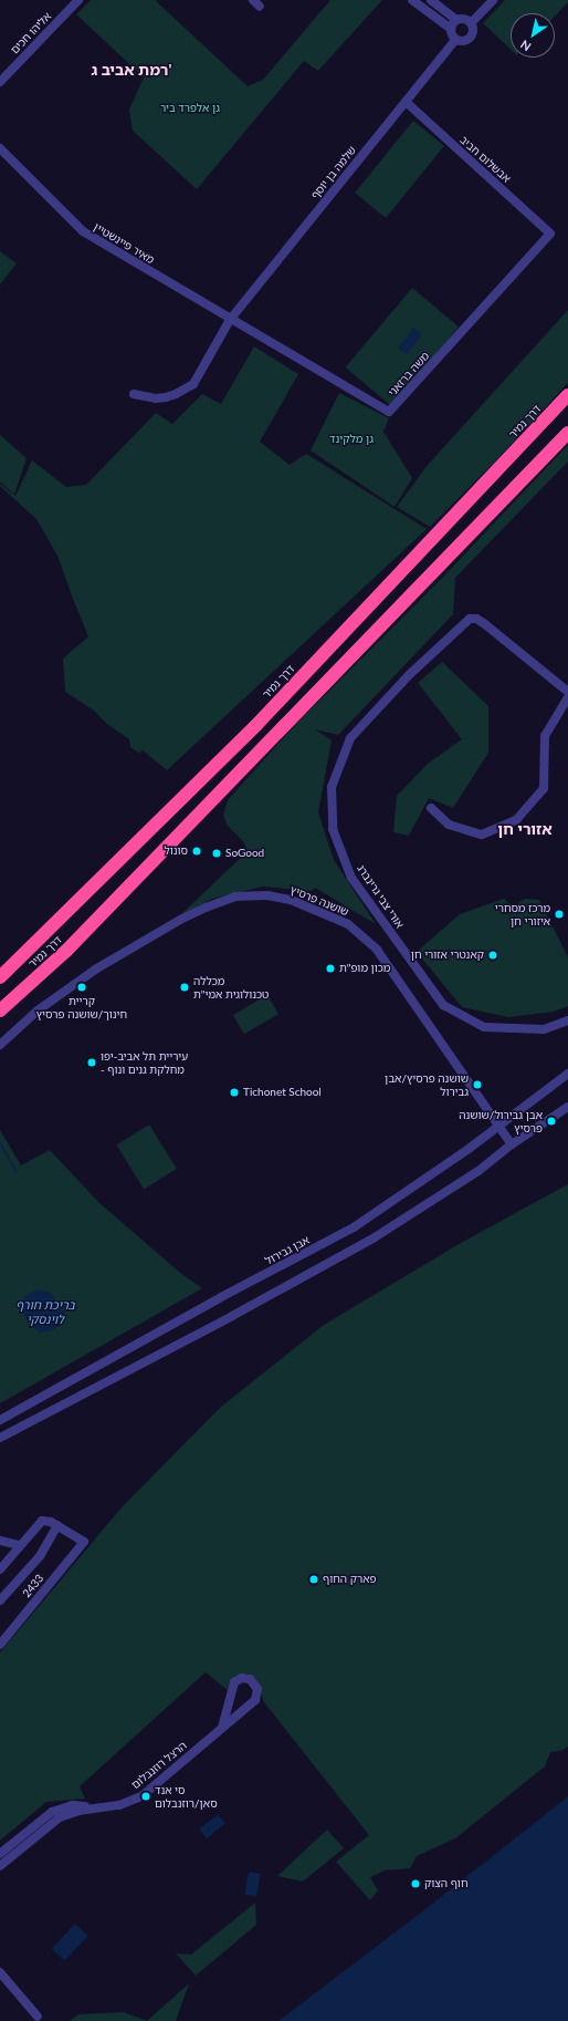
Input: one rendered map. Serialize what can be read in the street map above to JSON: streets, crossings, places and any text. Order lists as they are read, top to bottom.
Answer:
{
  "streets": {
    "highway": ["דרך נמיר"],
    "street": [
      "אליהו חכים",
      "אבשלום חביב",
      "שלמה בן יוסף",
      "מאיר פיינשטיין",
      "משה ברזאני",
      "אורי צבי גרינברג",
      "שושנה פרסיץ",
      "אבן גבירול",
      "2433",
      "הרצל רוזנבלום"
    ]
  },
  "crossings": [
    ["אבשלום חביב", "שלמה בן יוסף"],
    ["אבשלום חביב", "משה ברזאני"],
    ["שלמה בן יוסף", "מאיר פיינשטיין"],
    ["שלמה בן יוסף", "משה ברזאני"],
    ["מאיר פיינשטיין", "משה ברזאני"],
    ["שושנה פרסיץ", "אבן גבירול"]
  ],
  "districts": ["רמת אביב ג'", "אזורי חן"],
  "water": ["בריכת חורף לוינסקי"],
  "parks": ["גן אלפרד ביר", "גן מלקינד"],
  "places": [
    "סונול",
    "SoGood",
    "מרכז מסחרי איזורי חן",
    "קאנטרי אזורי חן",
    "מכון מופ\"ת",
    "קריית חינוך/שושנה פרסיץ",
    "מכללה טכנולוגית אמי\"ת",
    "עיריית תל אביב-יפו - מחלקת גנים ונוף",
    "שושנה פרסיץ/אבן גבירול",
    "Tichonet School",
    "אבן גבירול/שושנה פרסיץ",
    "פארק החוף",
    "סי אנד סאן/רוזנבלום",
    "חוף הצוק"
  ],
  "north": "bottom left"
}
